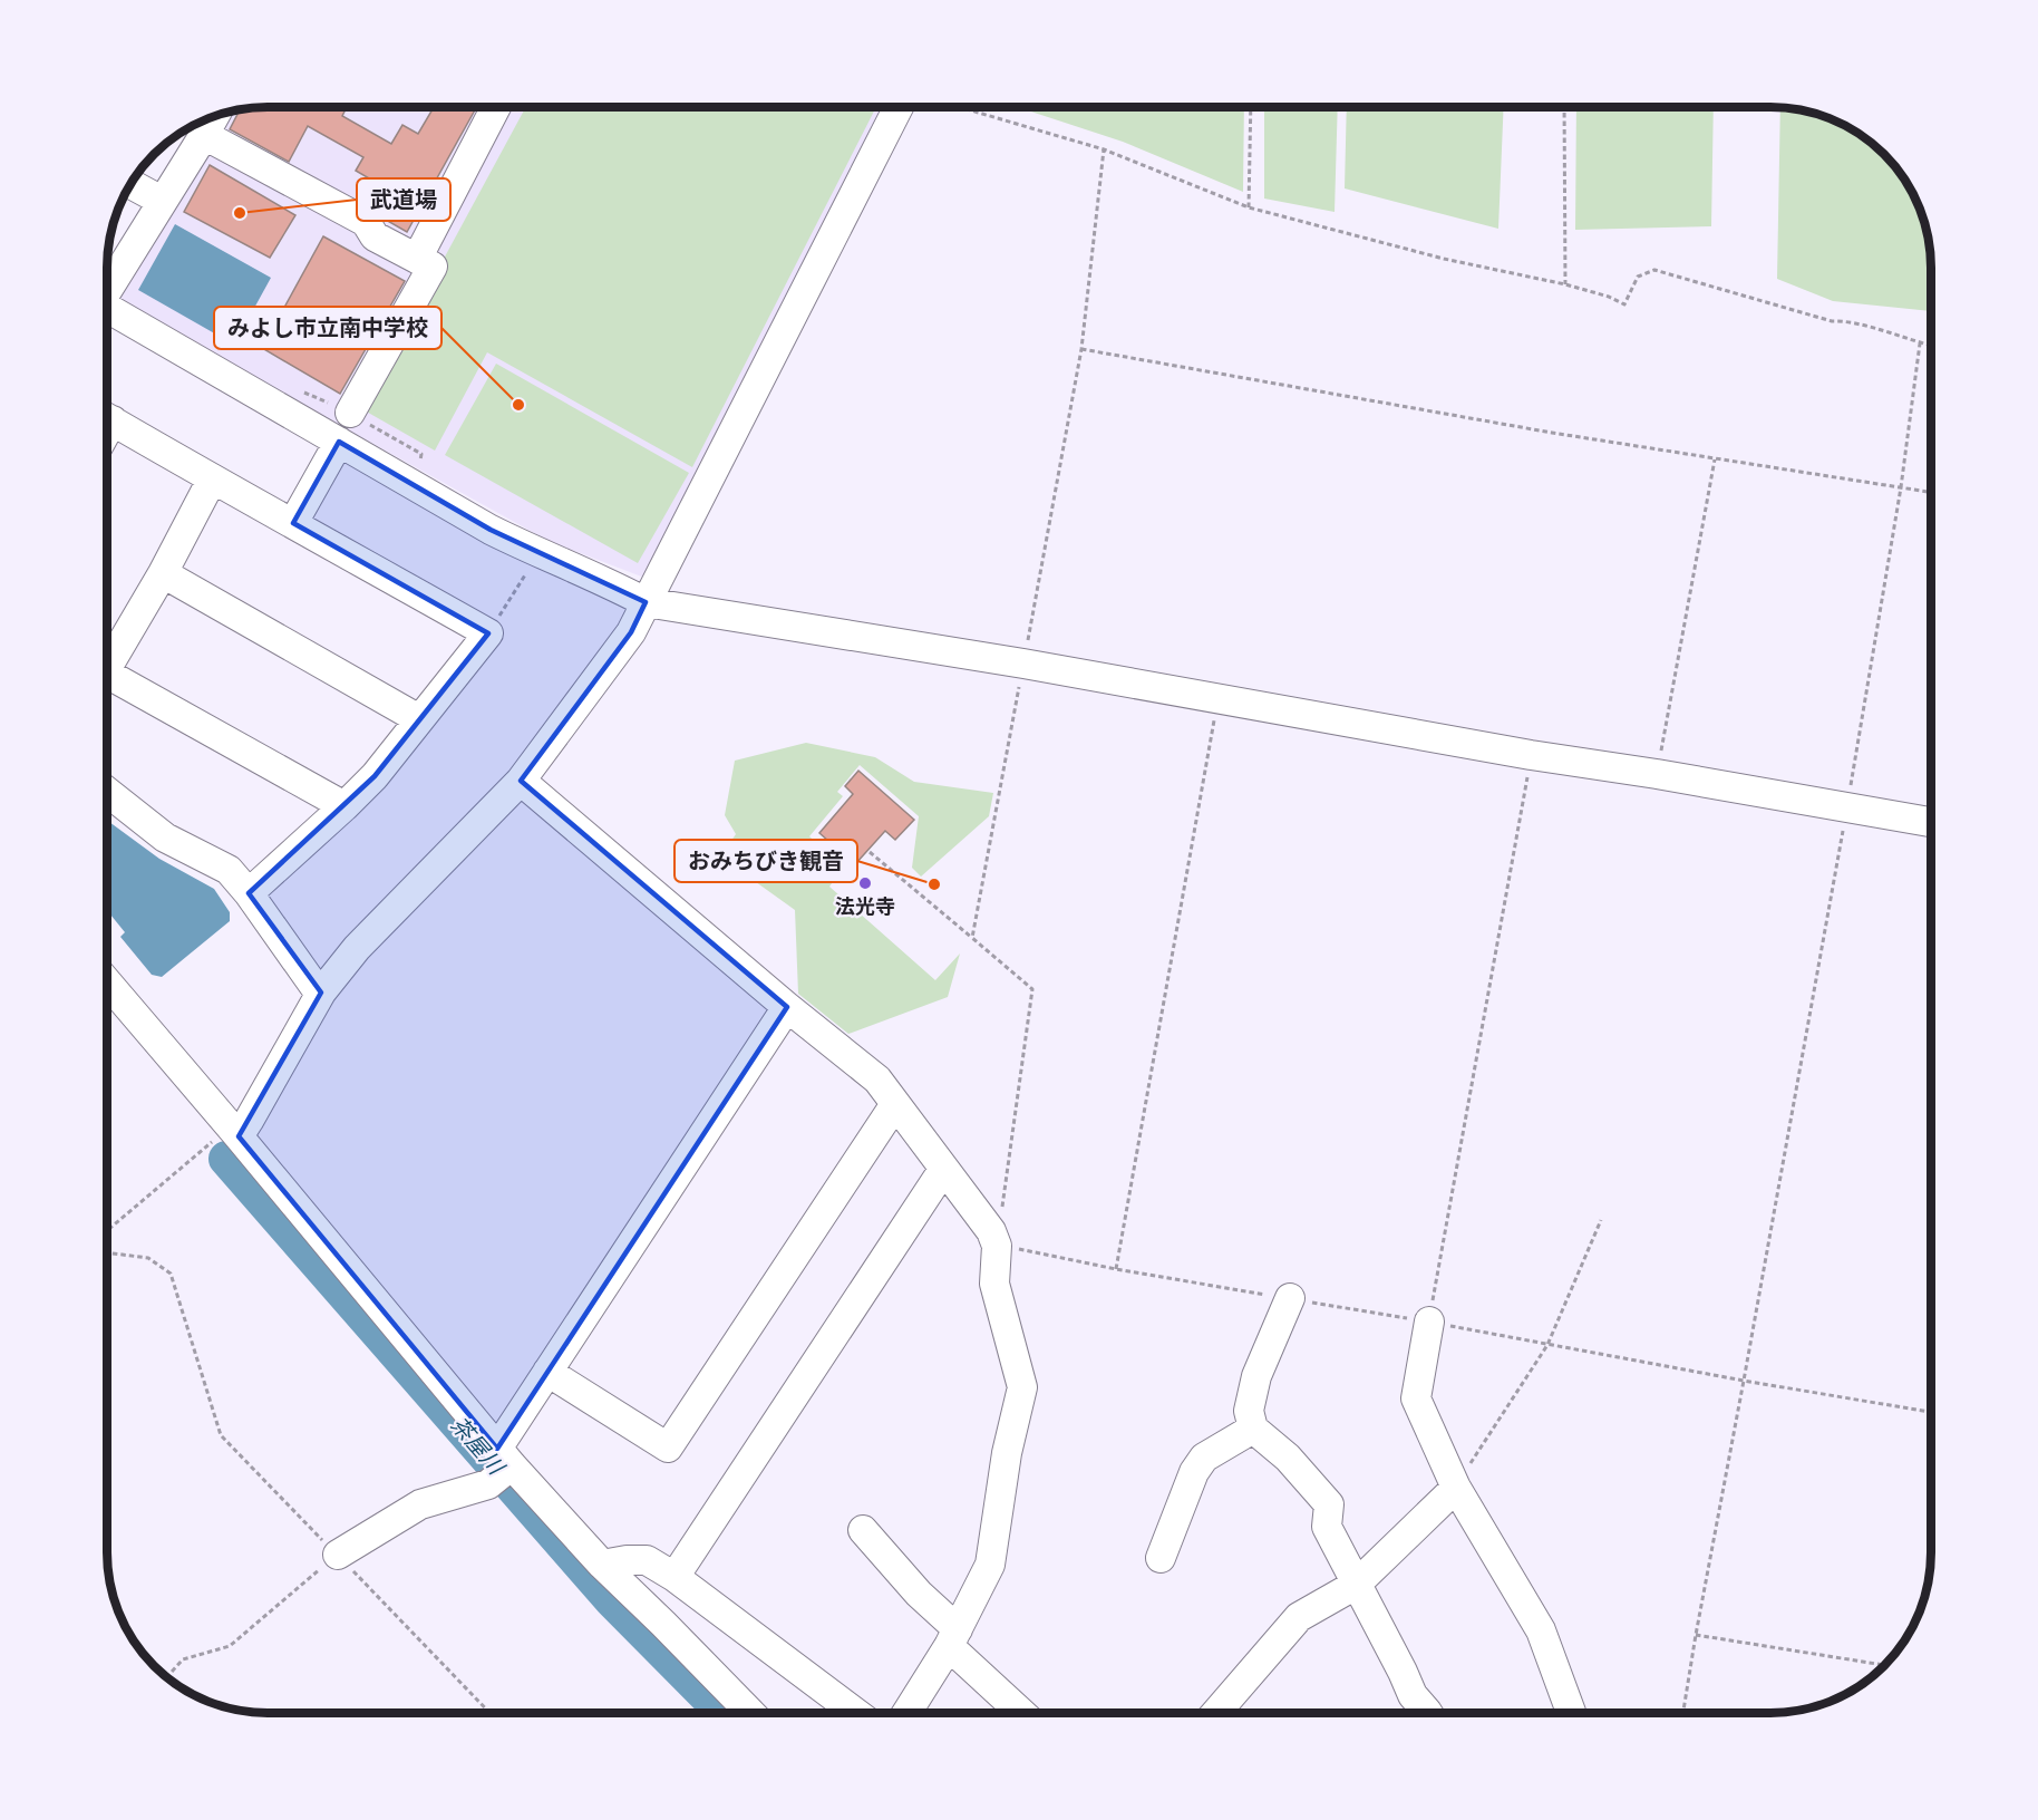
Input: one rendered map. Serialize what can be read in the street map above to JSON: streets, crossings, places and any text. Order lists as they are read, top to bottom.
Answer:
{
  "water": ["茶屋川"],
  "places": [
    "武道場",
    "みよし市立南中学校",
    "法光寺",
    "おみちびき観音"
  ]
}
